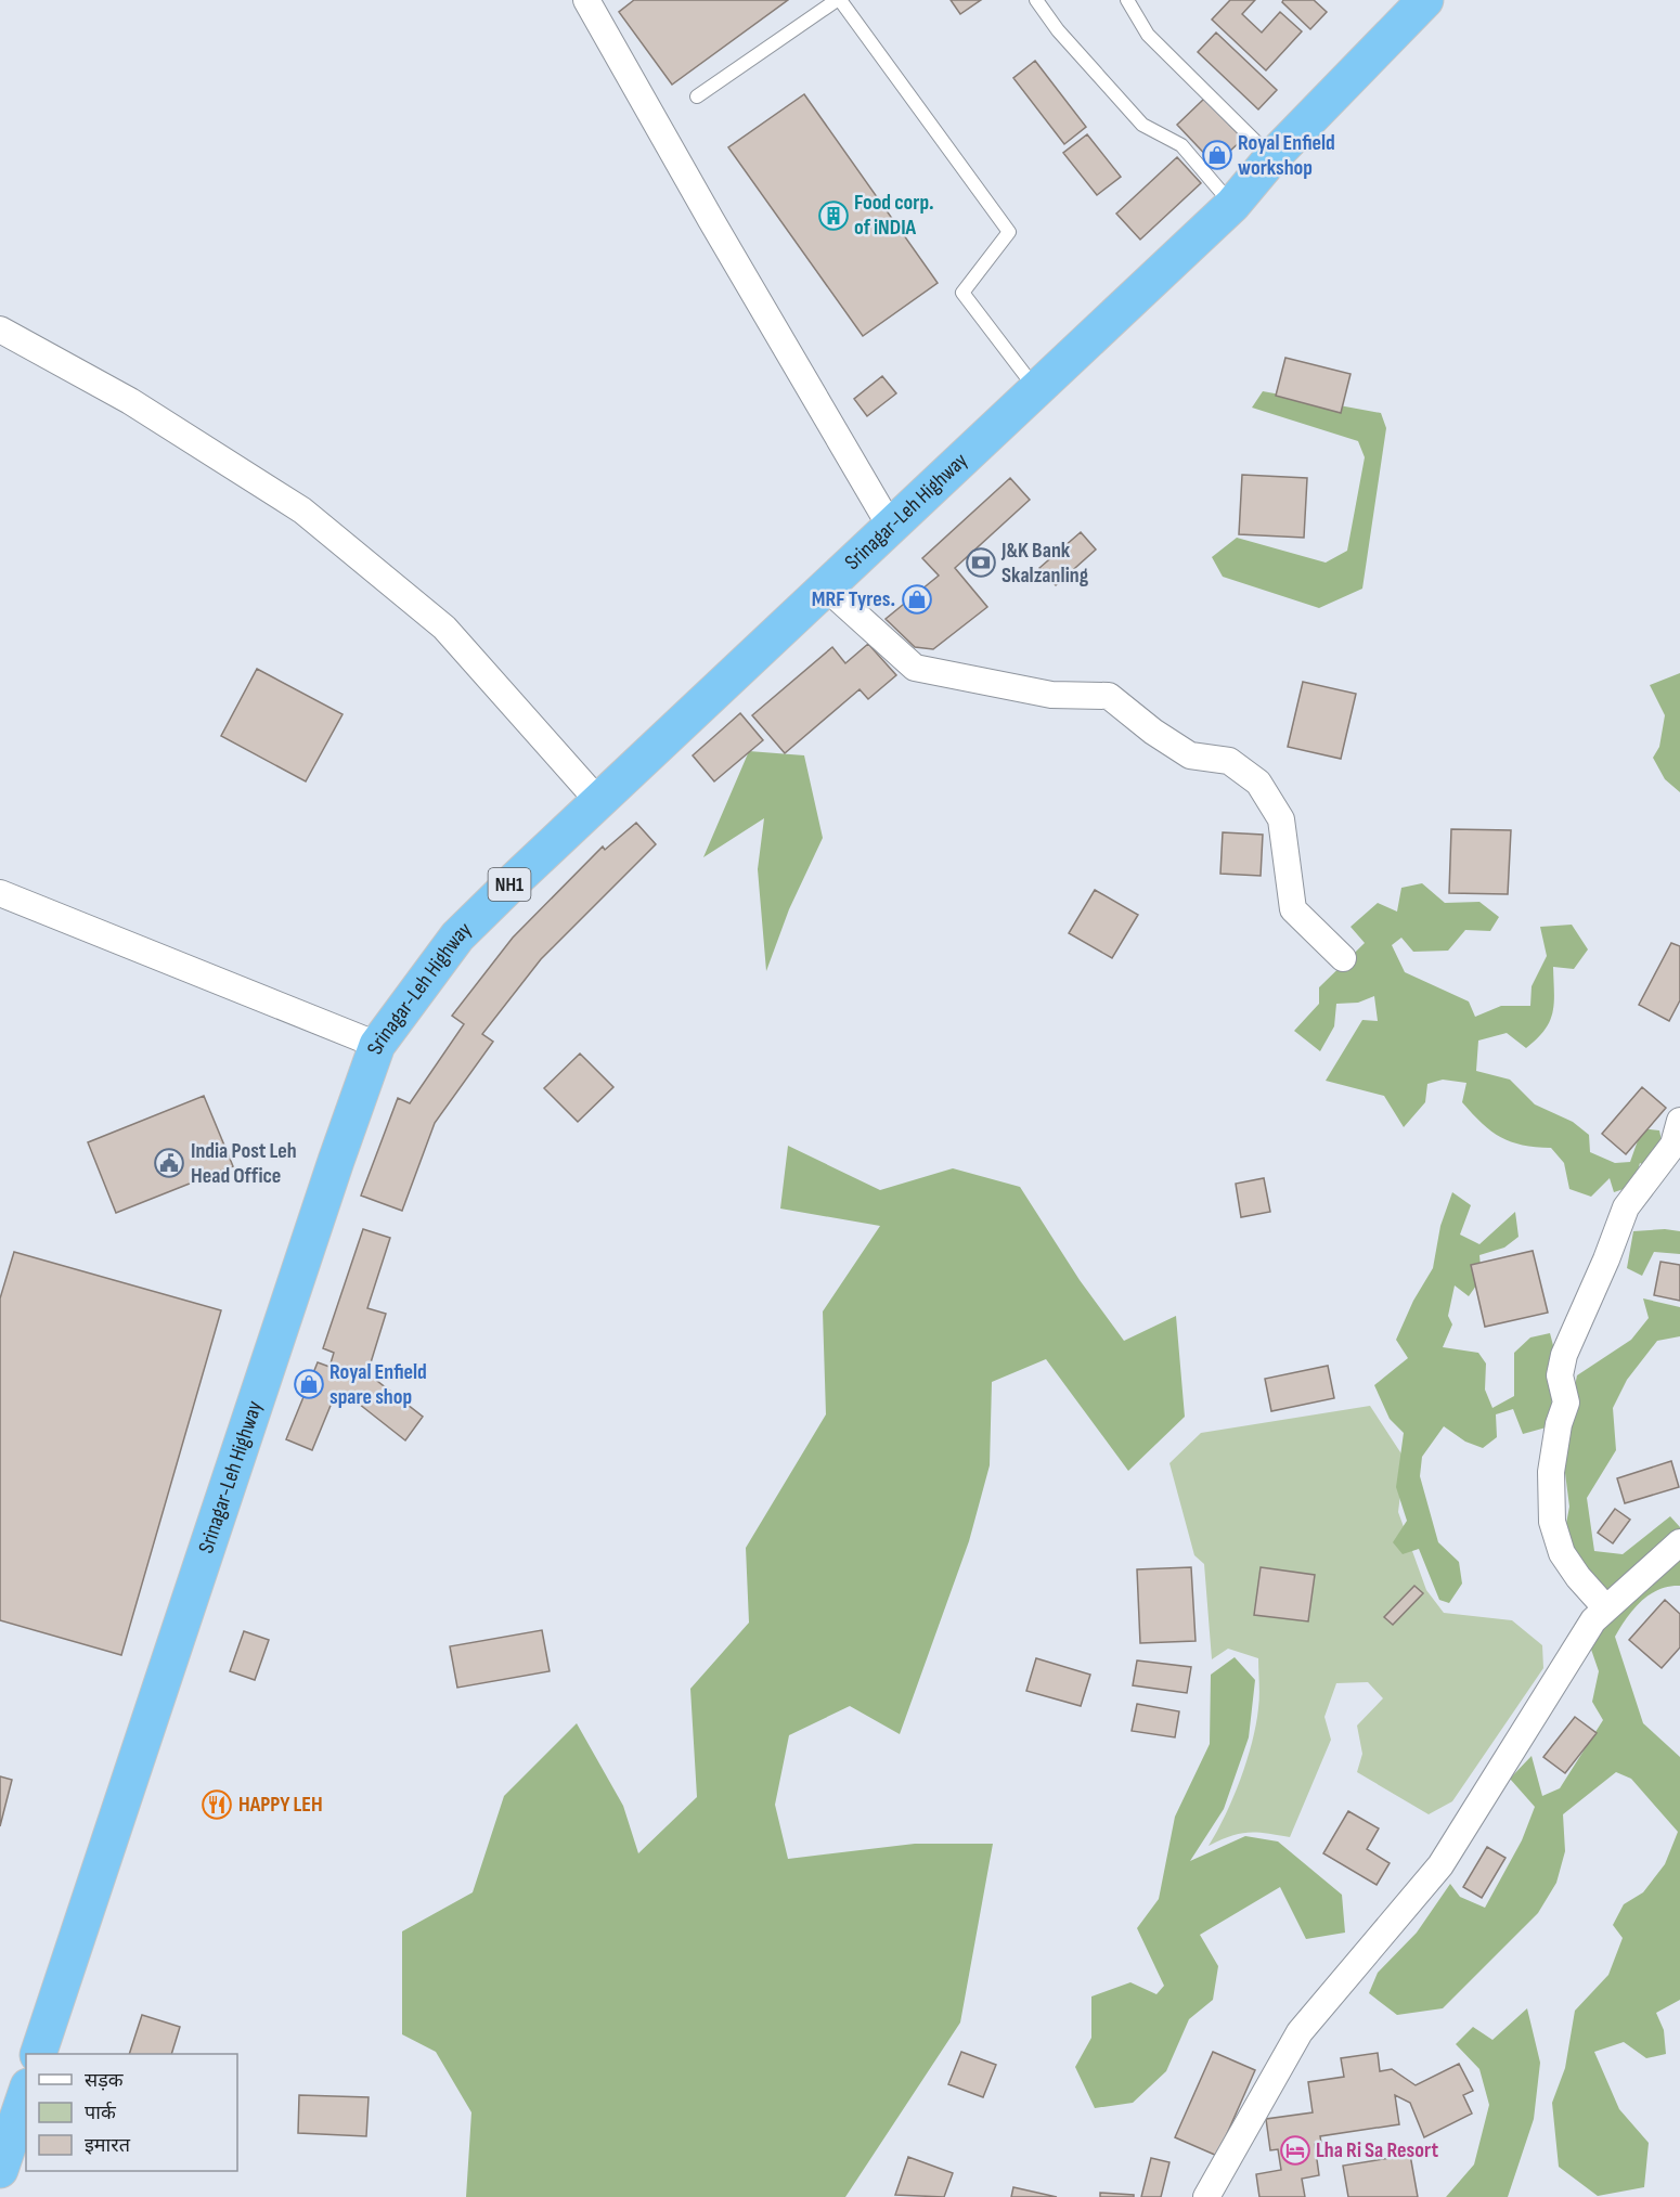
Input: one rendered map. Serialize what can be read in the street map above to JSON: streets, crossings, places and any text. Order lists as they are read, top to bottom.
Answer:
{
  "streets": {
    "highway": ["Srinagar-Leh Highway", "NH1"]
  },
  "places": {
    "shop": ["Royal Enfield workshop", "MRF Tyres.", "Royal Enfield spare shop"],
    "building": ["Food corp. of iNDIA"],
    "bank": ["J&K Bank Skalzanling"],
    "public building": ["India Post Leh Head Office"],
    "restaurant": ["HAPPY LEH"],
    "hotel": ["Lha Ri Sa Resort"]
  },
  "legend": ["सड़क", "पार्क", "इमारत"]
}
